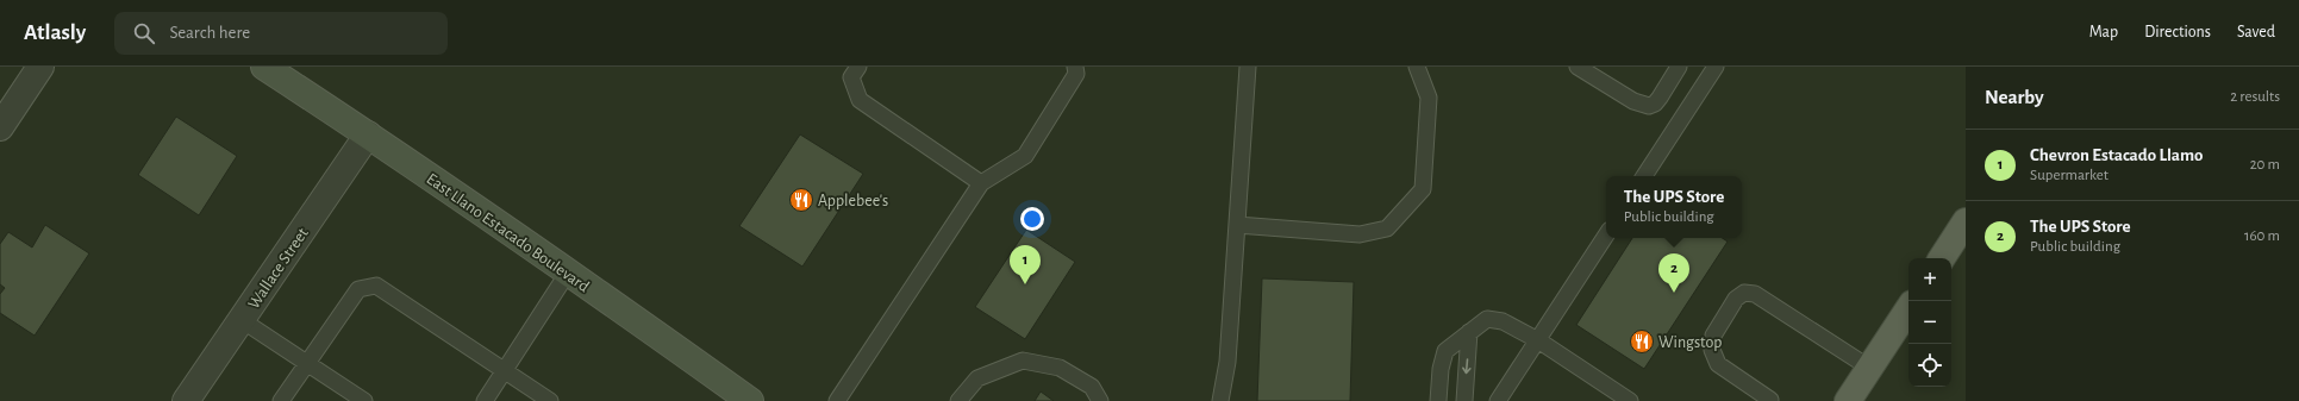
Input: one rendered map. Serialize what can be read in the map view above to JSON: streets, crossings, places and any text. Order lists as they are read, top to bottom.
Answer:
{
  "streets": {
    "main road": ["East Llano Estacado Boulevard"],
    "street": ["Wallace Street"]
  },
  "crossings": [
    ["East Llano Estacado Boulevard", "Wallace Street"]
  ],
  "places": {
    "restaurant": ["Applebee's", "Wingstop"]
  },
  "page": {
    "header": "Atlasly",
    "search": "Search here",
    "nav": ["Map", "Directions", "Saved"],
    "heading": ["Nearby", "2 results"],
    "list": [
      {
        "mark": "1",
        "name": "Chevron Estacado Llamo",
        "note": "Supermarket",
        "value": "20 m"
      },
      {
        "mark": "2",
        "name": "The UPS Store",
        "note": "Public building",
        "value": "160 m"
      }
    ],
    "popup": ["The UPS Store", "Public building"],
    "pins": ["1", "2"],
    "map_buttons": ["+", "−"]
  }
}
